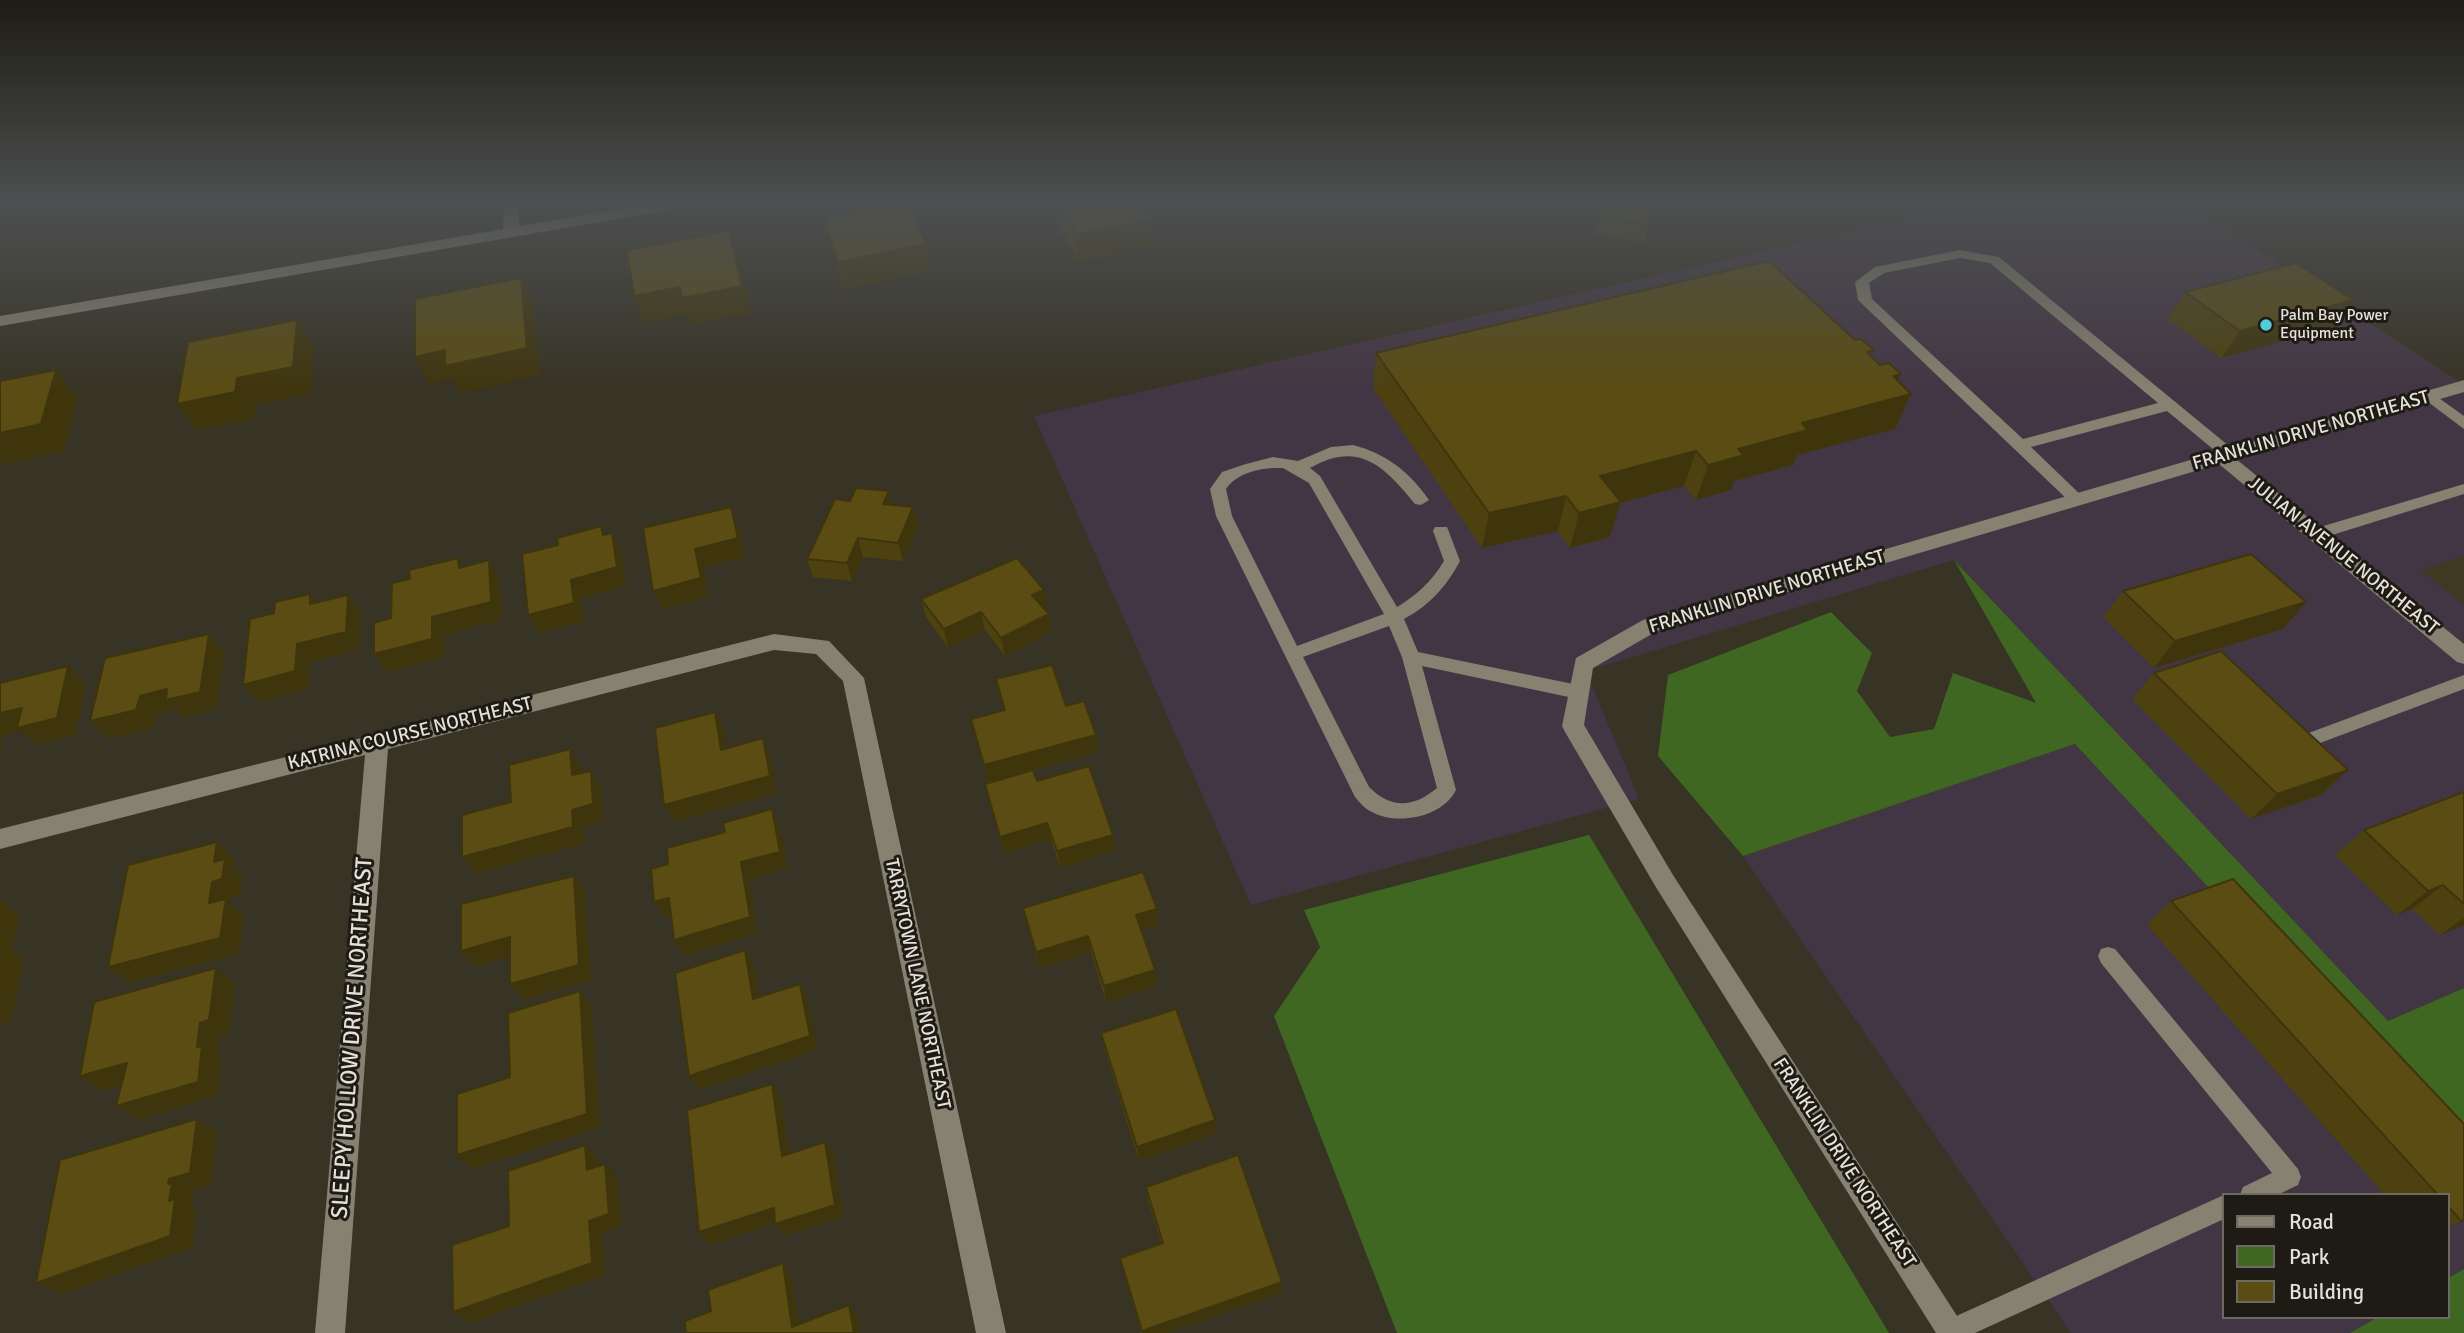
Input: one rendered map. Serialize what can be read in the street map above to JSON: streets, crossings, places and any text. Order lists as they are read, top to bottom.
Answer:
{
  "streets": {
    "street": [
      "FRANKLIN DRIVE NORTHEAST",
      "JULIAN AVENUE NORTHEAST",
      "KATRINA COURSE NORTHEAST",
      "TARRYTOWN LANE NORTHEAST",
      "SLEEPY HOLLOW DRIVE NORTHEAST"
    ]
  },
  "crossings": [
    ["FRANKLIN DRIVE NORTHEAST", "JULIAN AVENUE NORTHEAST"],
    ["KATRINA COURSE NORTHEAST", "TARRYTOWN LANE NORTHEAST"],
    ["KATRINA COURSE NORTHEAST", "SLEEPY HOLLOW DRIVE NORTHEAST"]
  ],
  "places": ["Palm Bay Power Equipment"],
  "legend": ["Road", "Park", "Building"]
}
